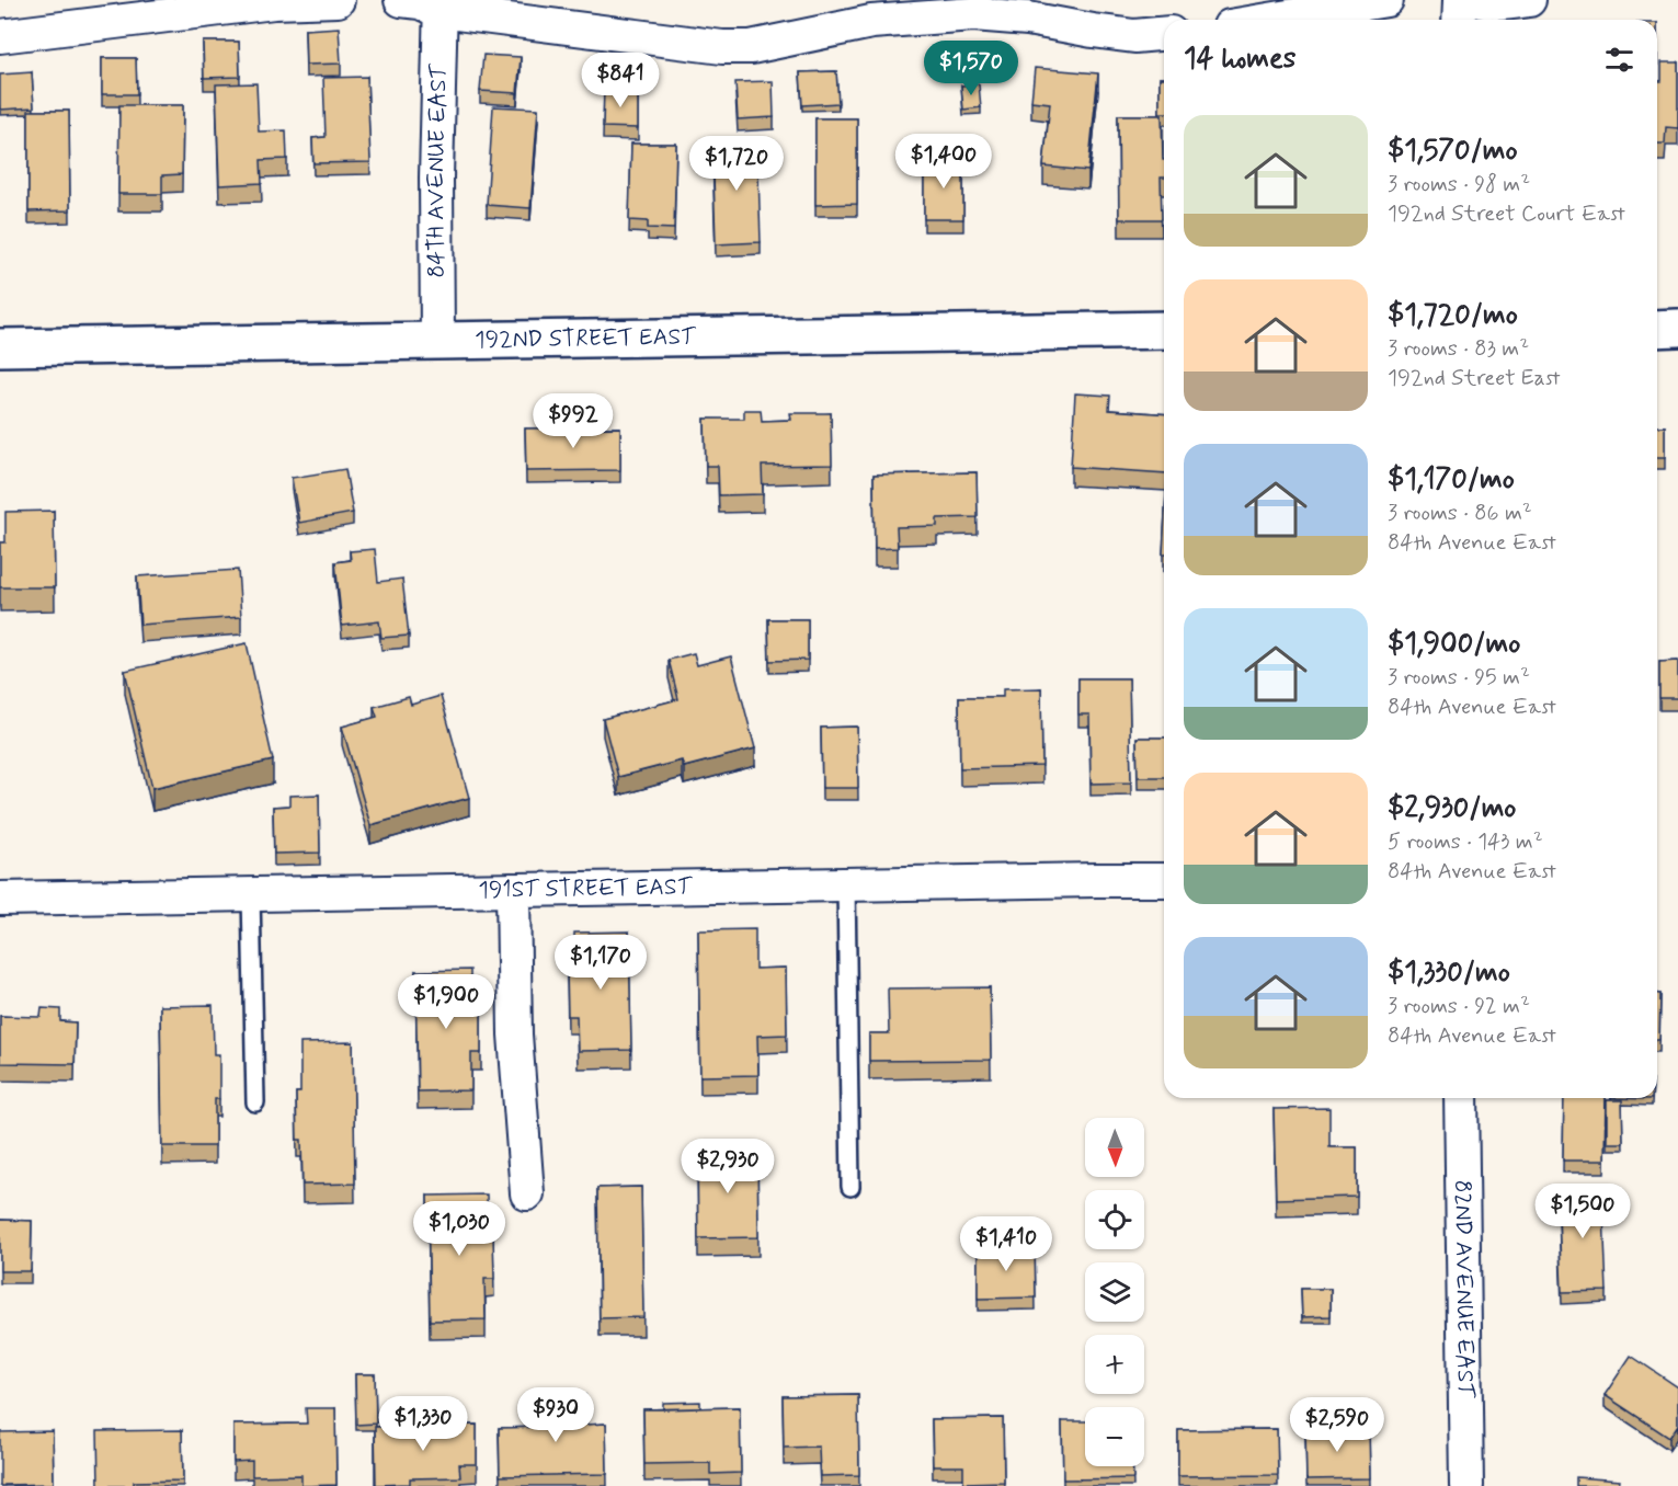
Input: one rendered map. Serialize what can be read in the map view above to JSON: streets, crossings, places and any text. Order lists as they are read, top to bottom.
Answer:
{
  "streets": {
    "street": [
      "84TH AVENUE EAST",
      "192ND STREET EAST",
      "191ST STREET EAST",
      "82ND AVENUE EAST"
    ]
  },
  "crossings": [
    ["84TH AVENUE EAST", "192ND STREET EAST"]
  ],
  "north": "bottom",
  "page": {
    "heading": "14 homes",
    "price": [
      "$1,570",
      "$841",
      "$1,400",
      "$1,720",
      "$992",
      "$1,170",
      "$1,900",
      "$2,930",
      "$1,500",
      "$1,030",
      "$1,410",
      "$930",
      "$1,330",
      "$2,590"
    ],
    "list": [
      {
        "name": "$1,570/mo",
        "note": "3 rooms · 98 m² · 192nd Street Court East"
      },
      {
        "name": "$1,720/mo",
        "note": "3 rooms · 83 m² · 192nd Street East"
      },
      {
        "name": "$1,170/mo",
        "note": "3 rooms · 86 m² · 84th Avenue East"
      },
      {
        "name": "$1,900/mo",
        "note": "3 rooms · 95 m² · 84th Avenue East"
      },
      {
        "name": "$2,930/mo",
        "note": "5 rooms · 143 m² · 84th Avenue East"
      },
      {
        "name": "$1,330/mo",
        "note": "3 rooms · 92 m² · 84th Avenue East"
      }
    ],
    "map_buttons": ["+", "−"]
  }
}
